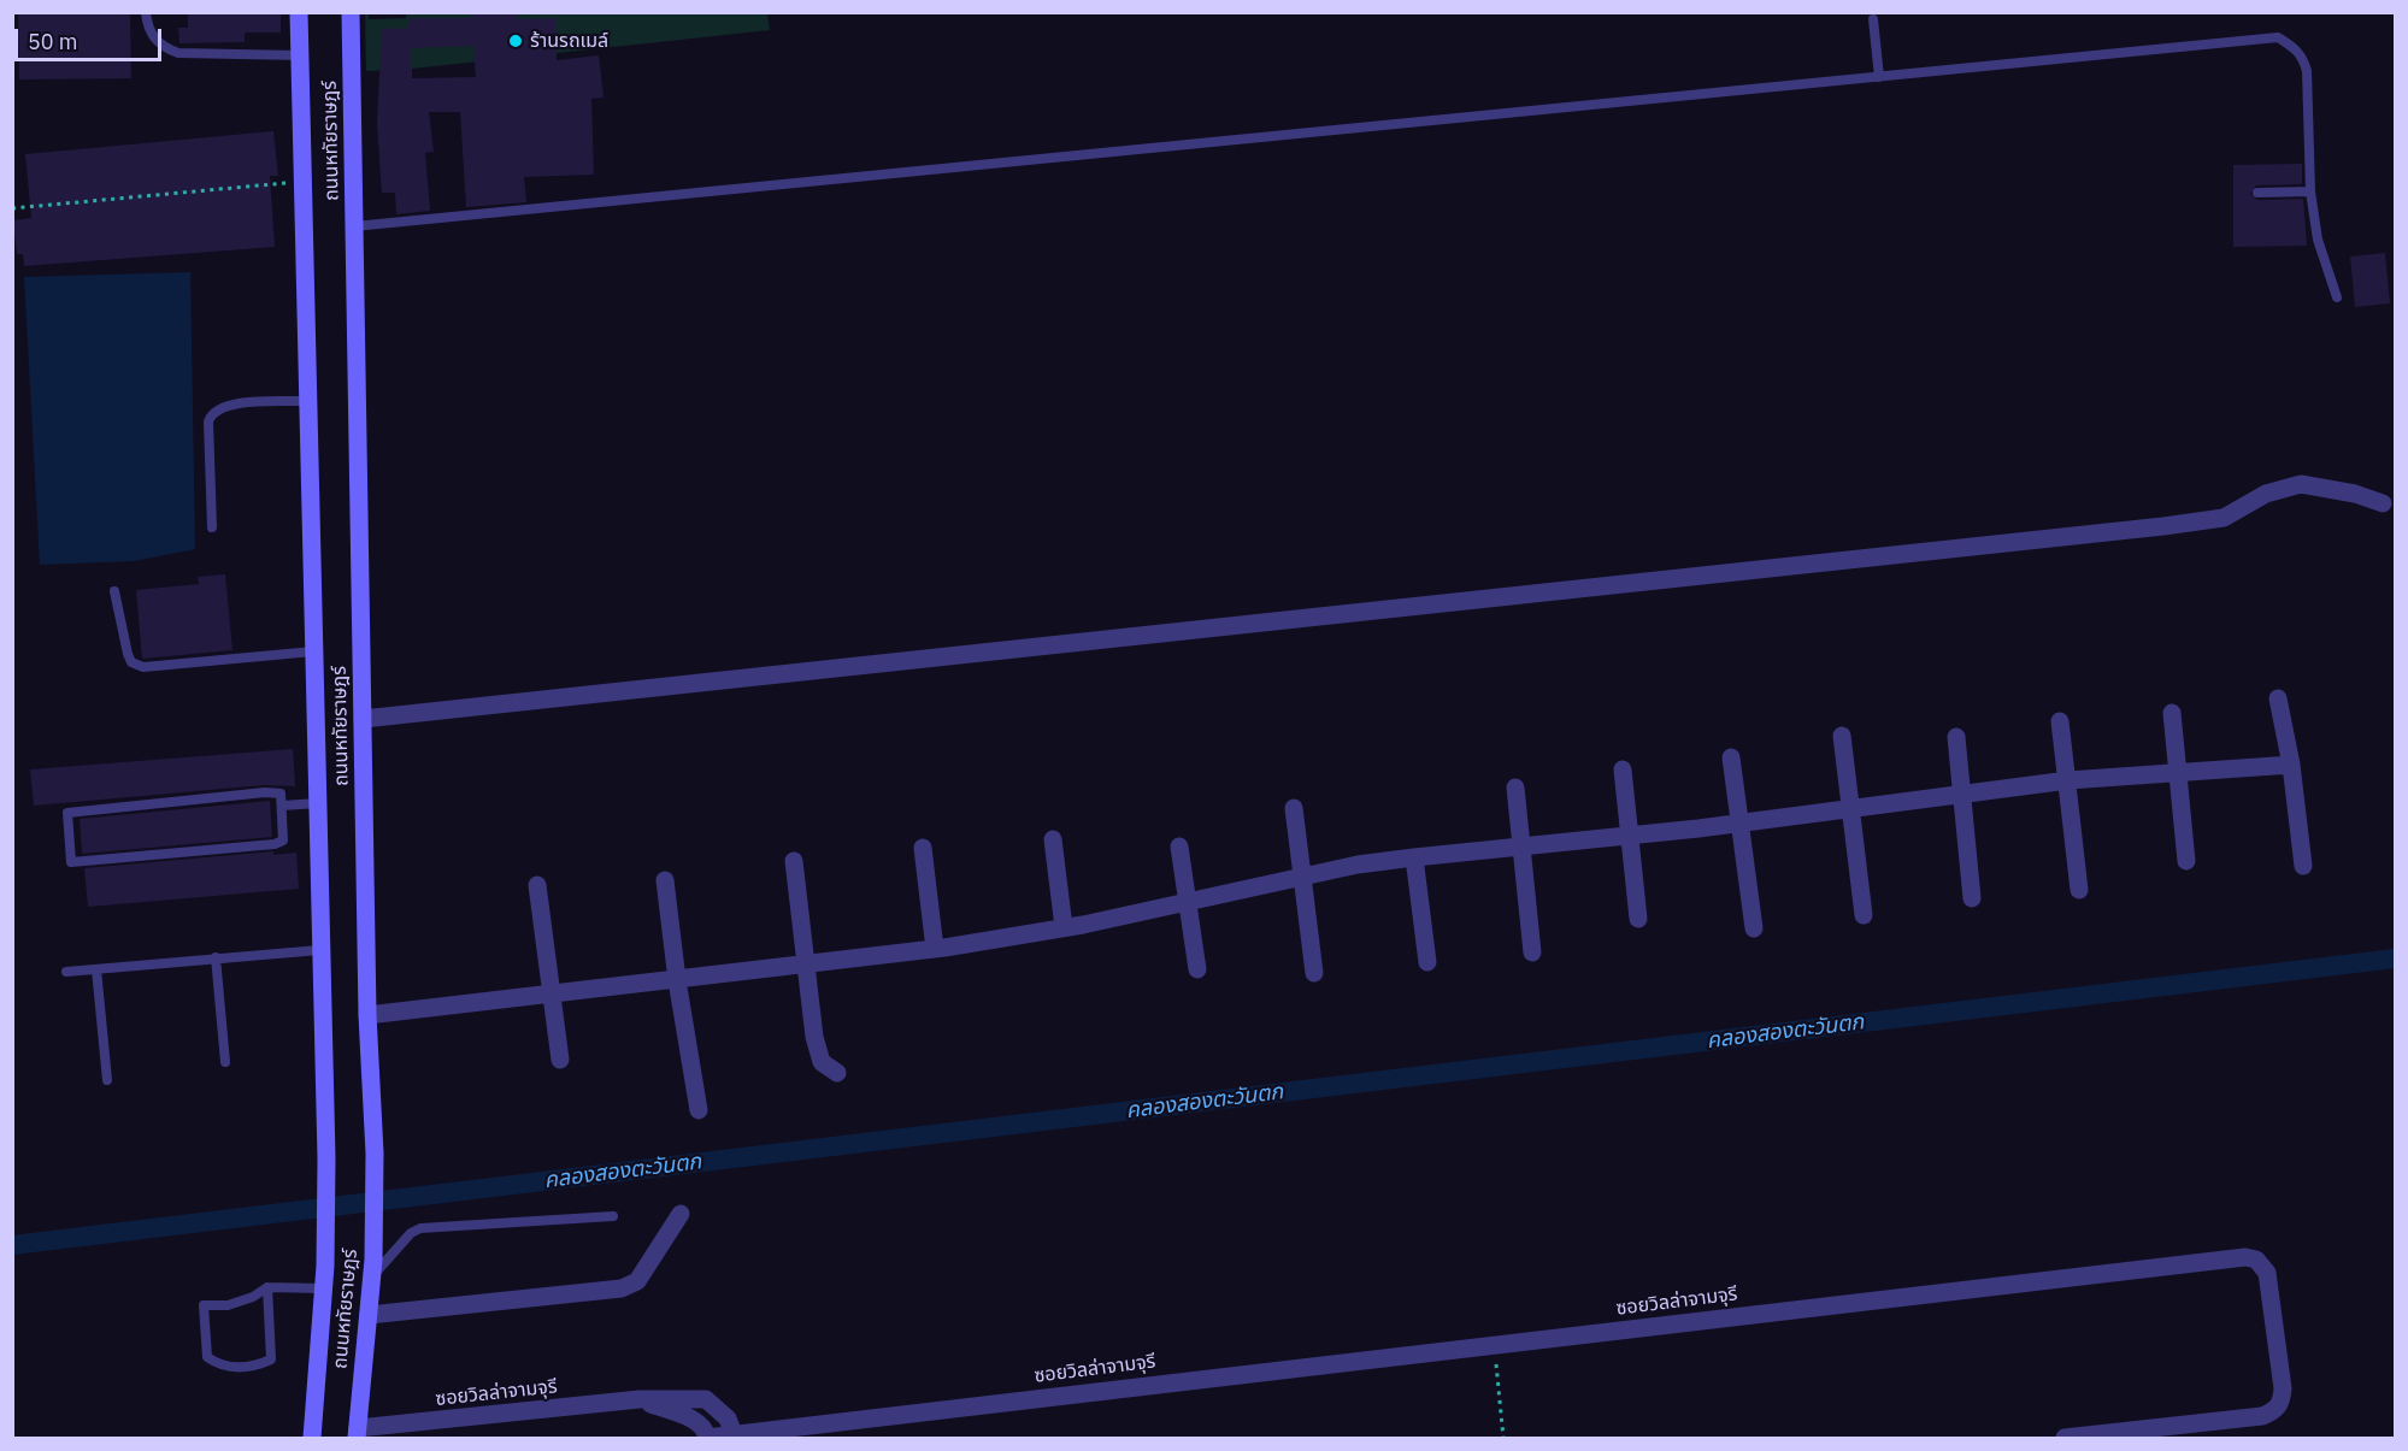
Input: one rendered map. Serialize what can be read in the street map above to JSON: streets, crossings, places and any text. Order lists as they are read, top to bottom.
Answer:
{
  "streets": {
    "main road": ["ถนนหทัยราษฎร์"],
    "street": ["ซอยวิลล่าจามจุรี"]
  },
  "crossings": [
    ["ถนนหทัยราษฎร์", "ซอยวิลล่าจามจุรี"]
  ],
  "water": ["คลองสองตะวันตก"],
  "places": ["ร้านรถเมล์"],
  "scale_bar": "50 m"
}
